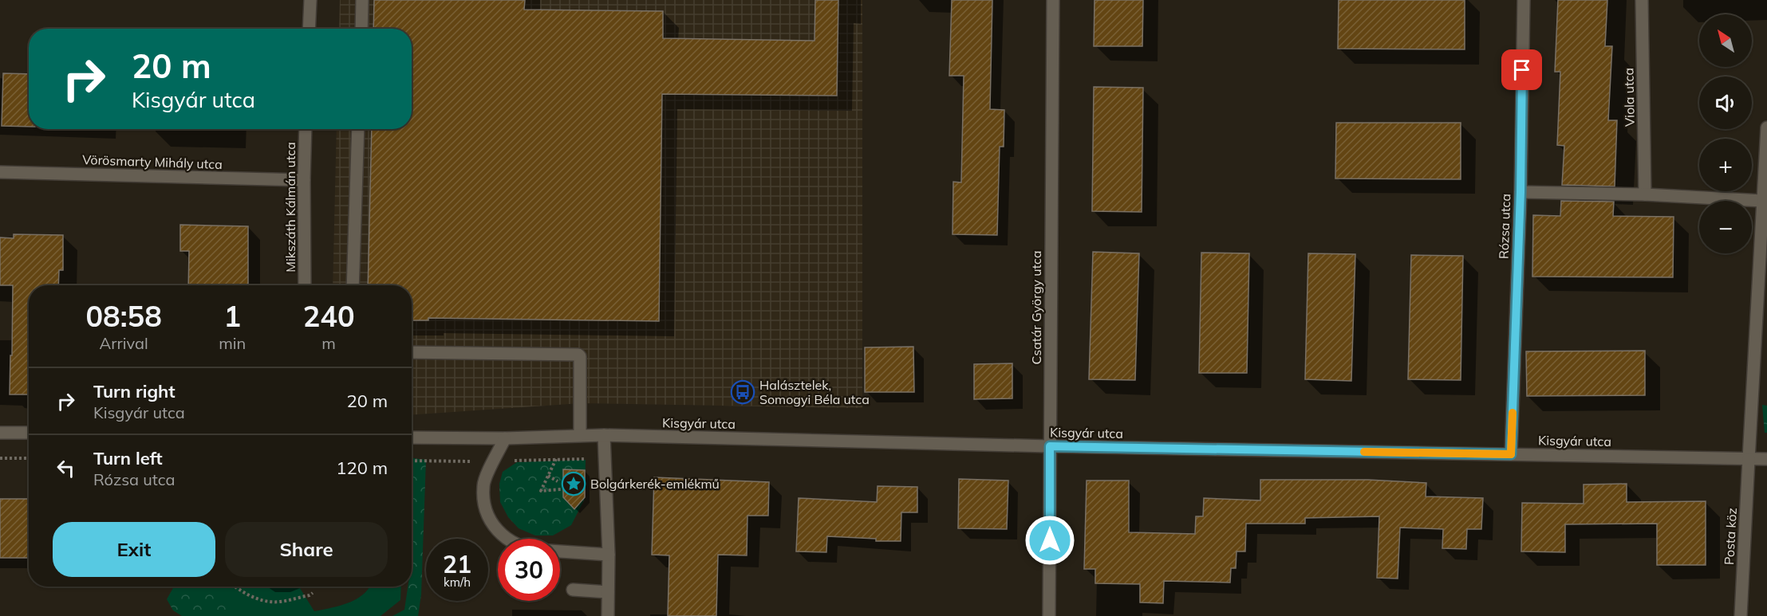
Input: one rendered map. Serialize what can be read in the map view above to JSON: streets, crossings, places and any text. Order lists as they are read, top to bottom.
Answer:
{
  "streets": {
    "street": [
      "Viola utca",
      "Vörösmarty Mihály utca",
      "Mikszáth Kálmán utca",
      "Rózsa utca",
      "Csatár György utca",
      "Kisgyár utca",
      "Posta köz"
    ]
  },
  "crossings": [
    ["Vörösmarty Mihály utca", "Mikszáth Kálmán utca"],
    ["Rózsa utca", "Kisgyár utca"],
    ["Csatár György utca", "Kisgyár utca"],
    ["Kisgyár utca", "Posta köz"]
  ],
  "places": {
    "bus stop": ["Halásztelek, Somogyi Béla utca"],
    "place": ["Bolgárkerék-emlékmű"]
  },
  "north": "top left",
  "page": {
    "map_buttons": ["+", "−"],
    "turn": ["20 m", "Kisgyár utca"],
    "eta": [
      "08:58",
      "Arrival",
      "1",
      "min",
      "240",
      "m"
    ],
    "list": [
      {
        "name": "Turn right",
        "note": "Kisgyár utca",
        "value": "20 m"
      },
      {
        "name": "Turn left",
        "note": "Rózsa utca",
        "value": "120 m"
      }
    ],
    "buttons": ["Exit", "Share"],
    "speed": "21 km/h",
    "limit": "30"
  }
}
